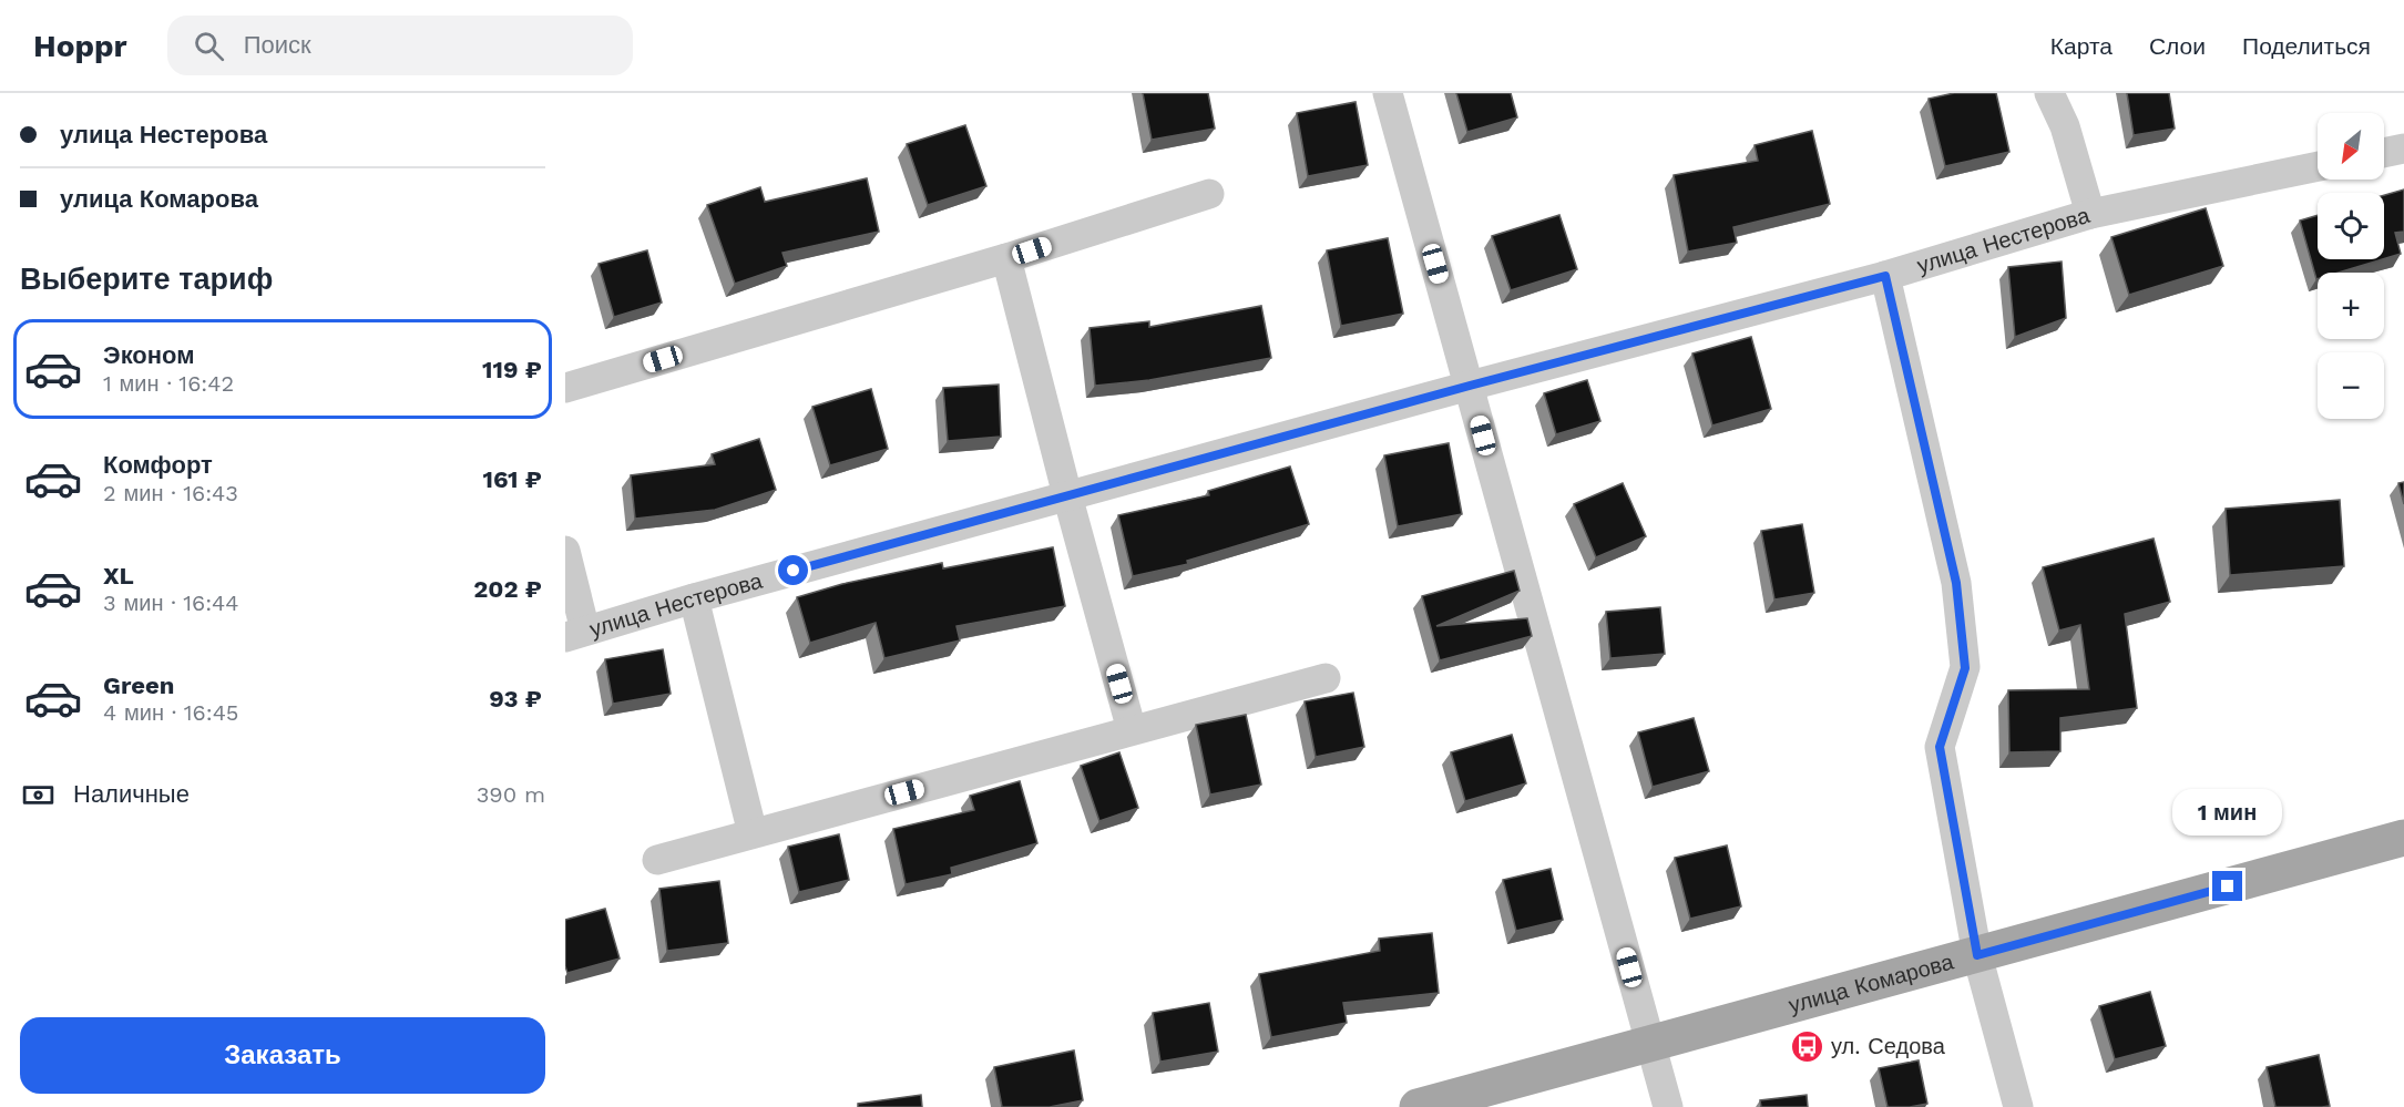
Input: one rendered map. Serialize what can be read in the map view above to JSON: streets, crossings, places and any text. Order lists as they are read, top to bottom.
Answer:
{
  "streets": {
    "main road": ["улица Комарова"],
    "street": ["улица Нестерова"]
  },
  "places": {
    "bus stop": ["ул. Седова"]
  },
  "north": "bottom left",
  "page": {
    "header": "Hoppr",
    "search": "Поиск",
    "nav": ["Карта", "Слои", "Поделиться"],
    "banner": ["улица Нестерова", "улица Комарова"],
    "map_buttons": ["+", "−"],
    "heading": "Выберите тариф",
    "list": [
      {
        "name": "Эконом",
        "note": "1 мин · 16:42",
        "value": "119 ₽"
      },
      {
        "name": "Комфорт",
        "note": "2 мин · 16:43",
        "value": "161 ₽"
      },
      {
        "name": "XL",
        "note": "3 мин · 16:44",
        "value": "202 ₽"
      },
      {
        "name": "Green",
        "note": "4 мин · 16:45",
        "value": "93 ₽"
      }
    ],
    "pay": ["Наличные", "390 m"],
    "bubble": "1 мин",
    "buttons": "Заказать"
  }
}
